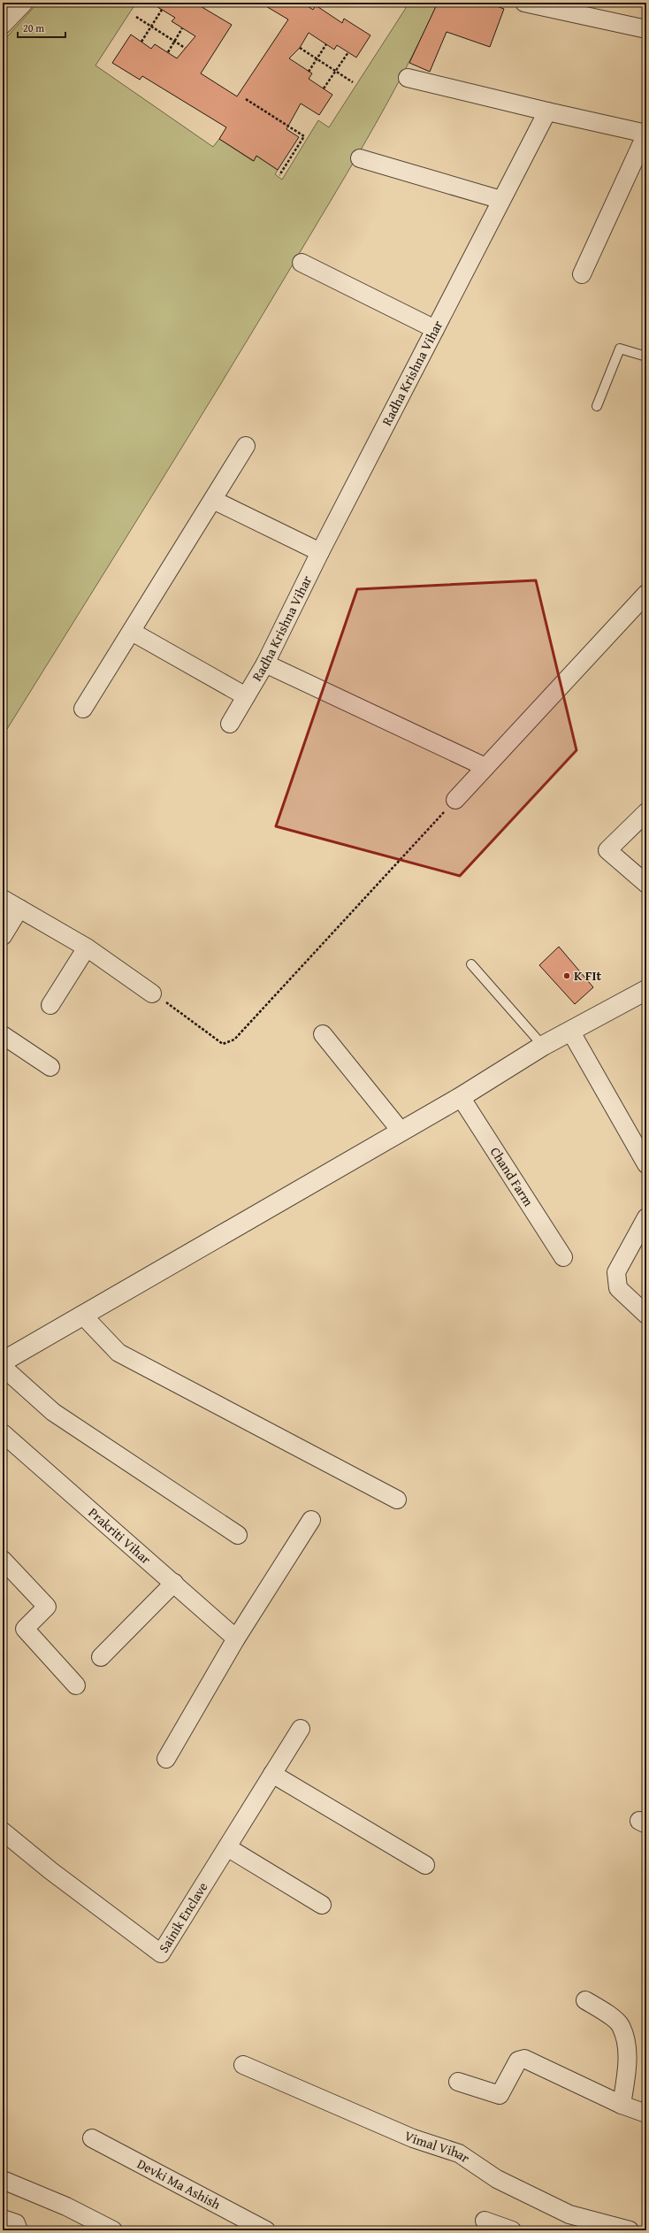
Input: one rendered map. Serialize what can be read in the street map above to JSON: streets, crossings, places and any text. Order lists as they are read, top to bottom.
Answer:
{
  "streets": {
    "street": [
      "Radha Krishna Vihar",
      "Chand Farm",
      "Prakriti Vihar",
      "Sainik Enclave",
      "Vimal Vihar",
      "Devki Ma Ashish"
    ]
  },
  "places": ["K FIt"],
  "scale_bar": "20 m"
}
